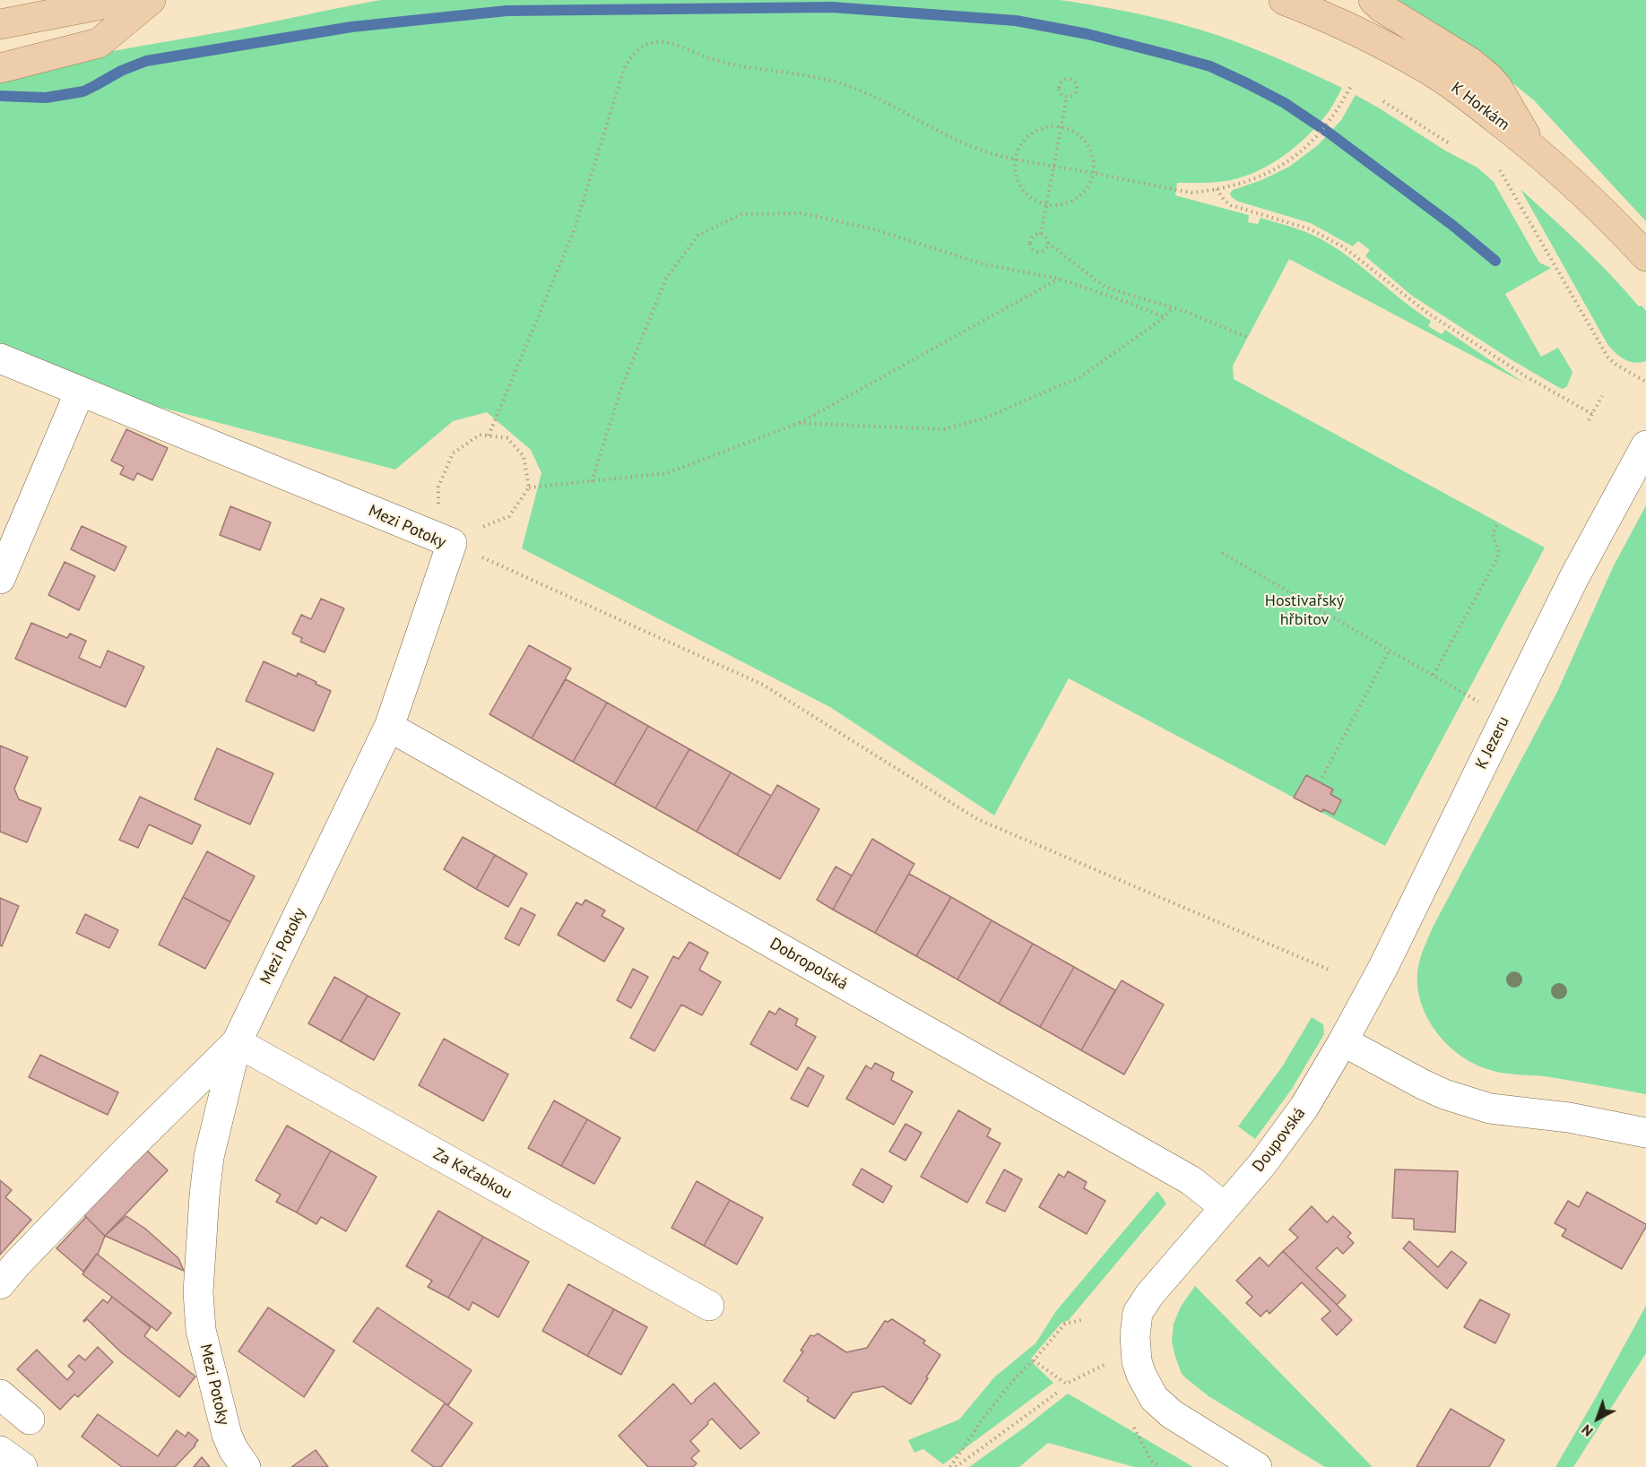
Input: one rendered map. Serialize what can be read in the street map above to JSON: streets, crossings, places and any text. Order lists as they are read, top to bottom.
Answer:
{
  "streets": {
    "main road": ["K Horkám"],
    "street": [
      "Mezi Potoky",
      "K Jezeru",
      "Dobropolská",
      "Doupovská",
      "Za Kačabkou"
    ]
  },
  "crossings": [
    ["Mezi Potoky", "Dobropolská"],
    ["Mezi Potoky", "Za Kačabkou"],
    ["K Jezeru", "Doupovská"],
    ["Dobropolská", "Doupovská"]
  ],
  "parks": ["Hostivařský hřbitov"],
  "north": "bottom left"
}
